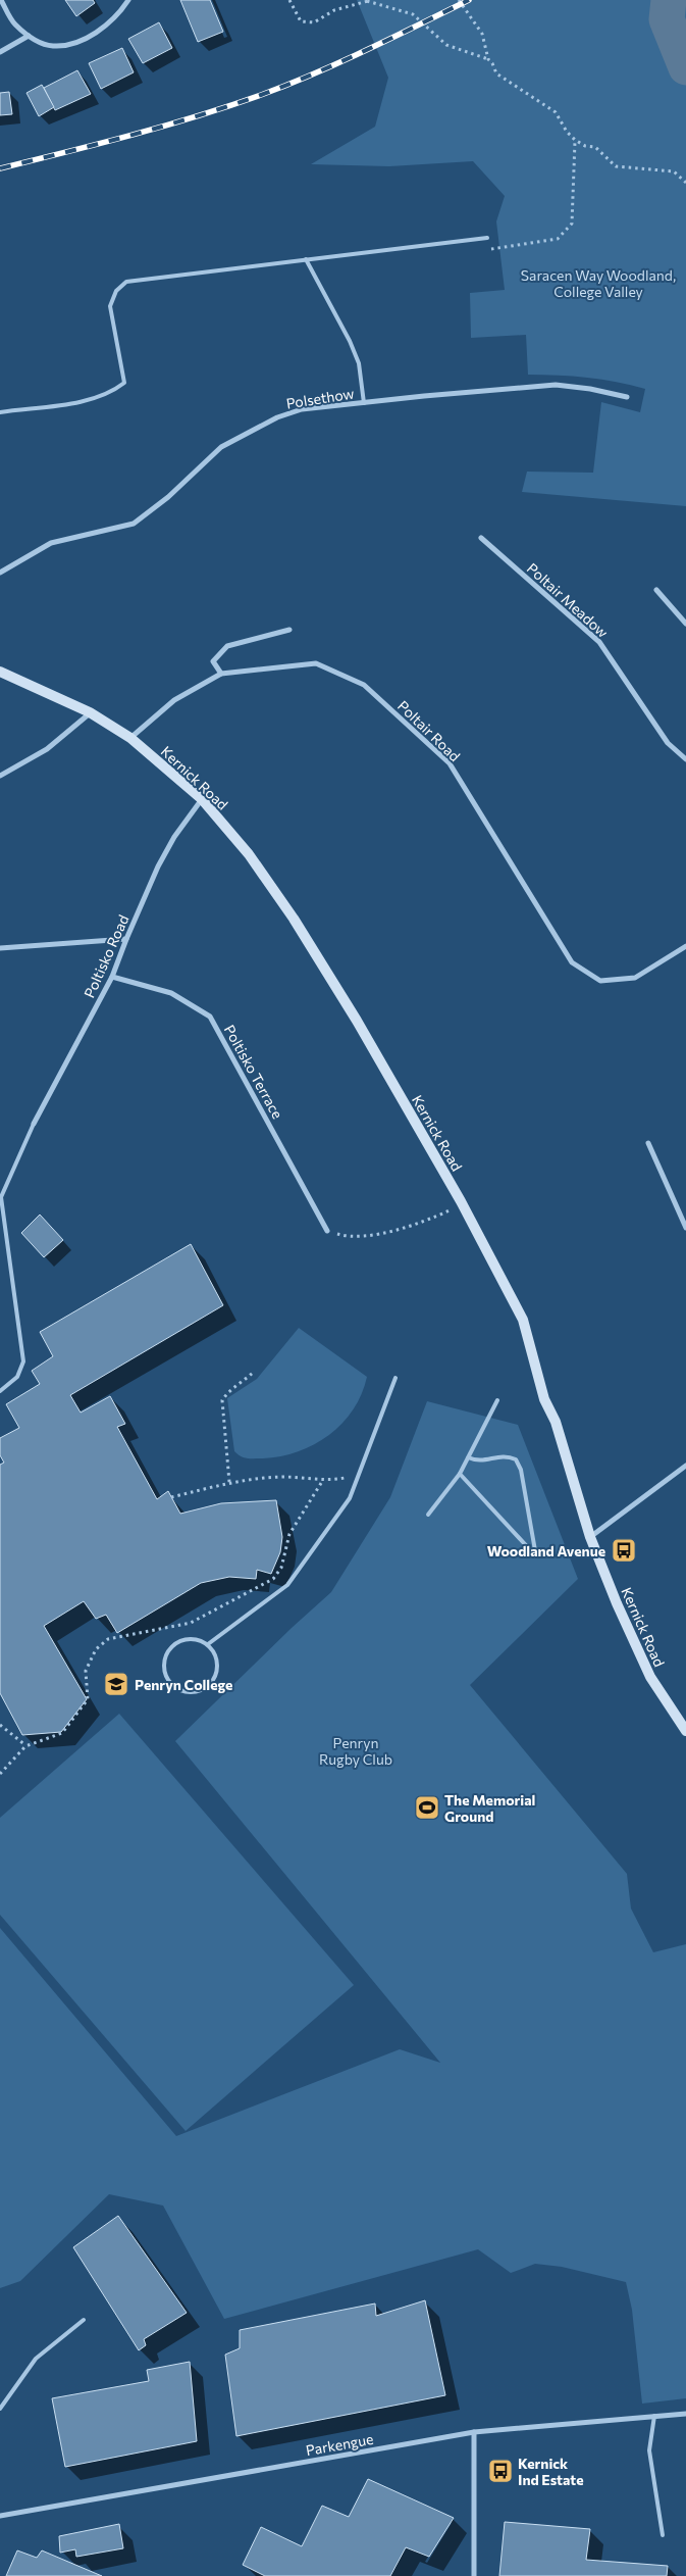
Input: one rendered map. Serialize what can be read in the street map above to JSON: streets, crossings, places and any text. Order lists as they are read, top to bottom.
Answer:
{
  "streets": {
    "street": [
      "Polsethow",
      "Poltair Meadow",
      "Poltair Road",
      "Kernick Road",
      "Poltisko Road",
      "Poltisko Terrace",
      "Parkengue"
    ]
  },
  "crossings": [
    ["Poltair Road", "Kernick Road"],
    ["Kernick Road", "Poltisko Road"],
    ["Poltisko Road", "Poltisko Terrace"]
  ],
  "parks": ["Saracen Way Woodland, College Valley", "Penryn Rugby Club"],
  "places": {
    "bus stop": ["Woodland Avenue", "Kernick Ind Estate"],
    "school or university": ["Penryn College"],
    "sports": ["The Memorial Ground"]
  }
}
